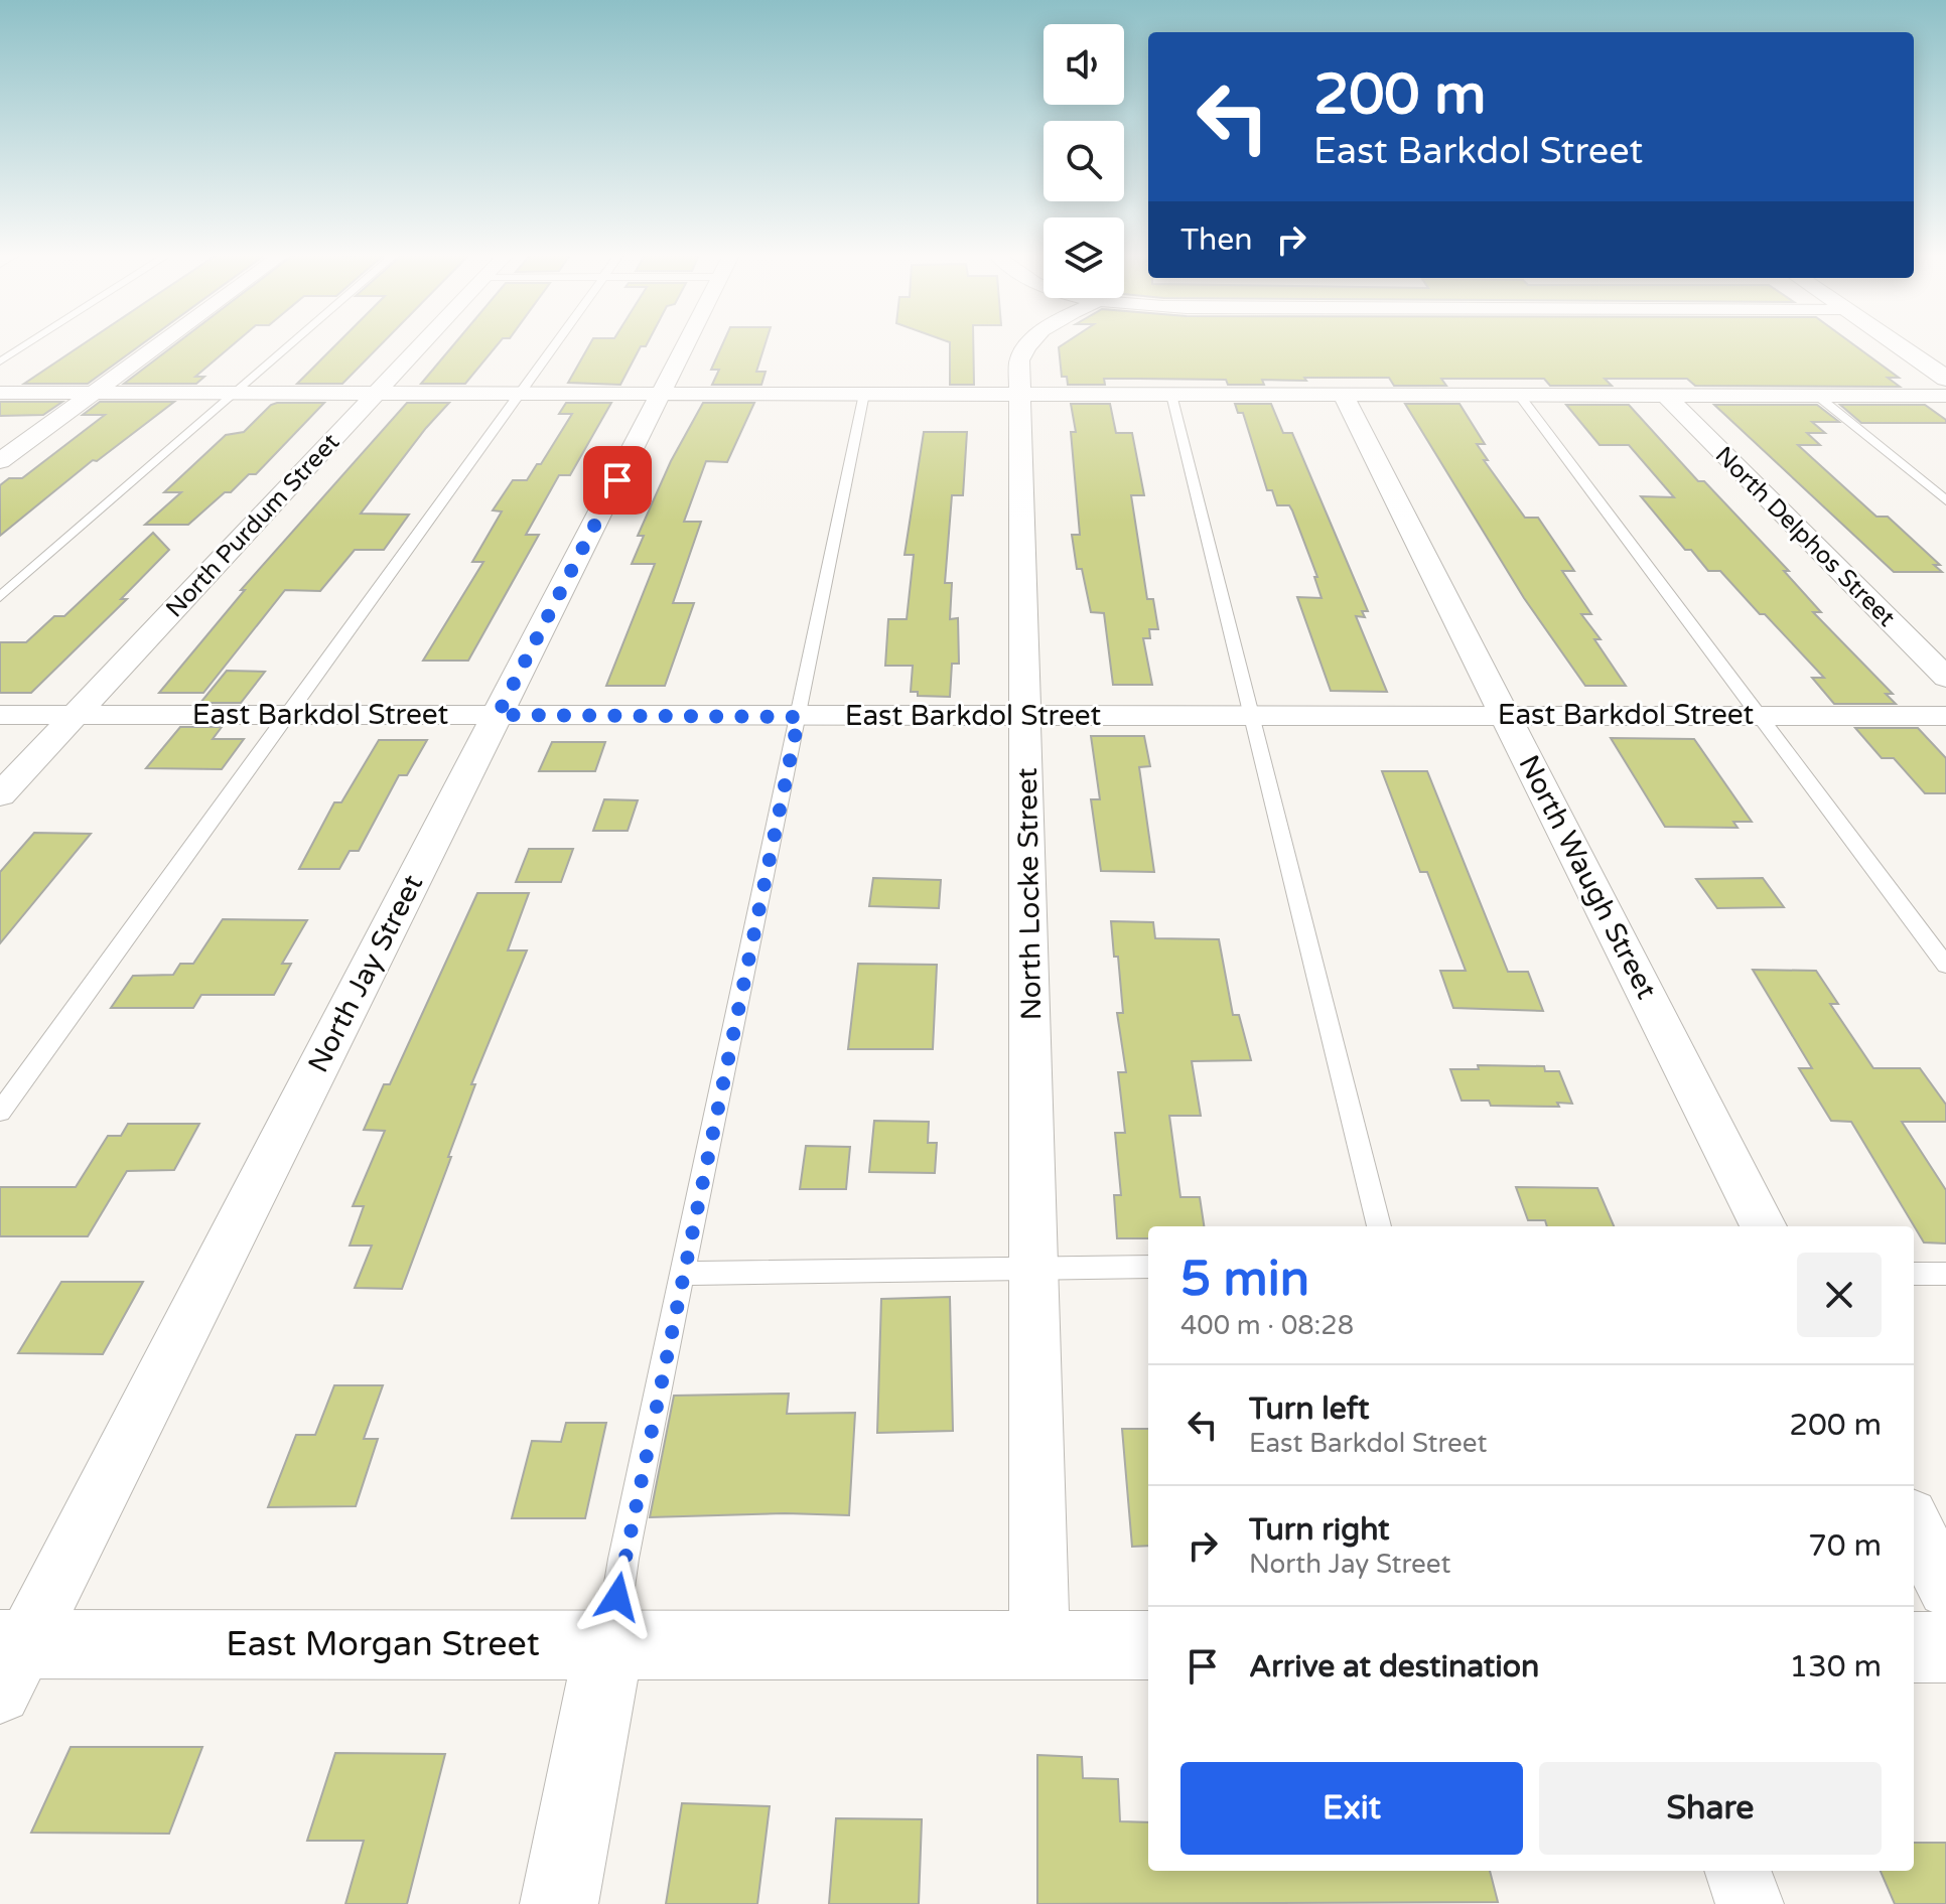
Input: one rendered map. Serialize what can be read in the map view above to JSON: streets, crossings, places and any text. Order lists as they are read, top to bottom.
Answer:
{
  "streets": {
    "street": [
      "North Purdum Street",
      "North Delphos Street",
      "East Barkdol Street",
      "North Waugh Street",
      "North Locke Street",
      "North Jay Street",
      "East Morgan Street"
    ]
  },
  "crossings": [
    ["North Purdum Street", "East Barkdol Street"],
    ["East Barkdol Street", "North Waugh Street"],
    ["East Barkdol Street", "North Locke Street"],
    ["East Barkdol Street", "North Jay Street"],
    ["North Locke Street", "East Morgan Street"],
    ["North Jay Street", "East Morgan Street"]
  ],
  "page": {
    "turn": ["200 m", "East Barkdol Street"],
    "then": "Then",
    "heading": ["5 min", "400 m · 08:28"],
    "list": [
      {
        "name": "Turn left",
        "note": "East Barkdol Street",
        "value": "200 m"
      },
      {
        "name": "Turn right",
        "note": "North Jay Street",
        "value": "70 m"
      },
      {
        "name": "Arrive at destination",
        "value": "130 m"
      }
    ],
    "buttons": ["Exit", "Share"]
  }
}
